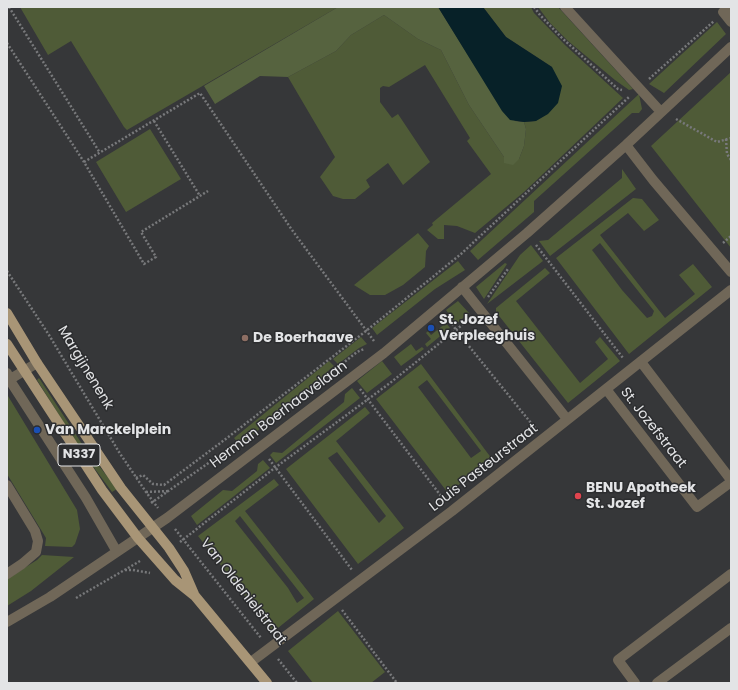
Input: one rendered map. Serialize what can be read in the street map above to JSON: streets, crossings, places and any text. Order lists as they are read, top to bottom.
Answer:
{
  "streets": {
    "main road": ["N337"],
    "street": ["Herman Boerhaavelaan", "St. Jozefstraat", "Louis Pasteurstraat"],
    "path": ["Margijnenenk", "Van Oldenielstraat"]
  },
  "crossings": [
    ["Margijnenenk", "Herman Boerhaavelaan"],
    ["Margijnenenk", "Van Oldenielstraat"],
    ["Herman Boerhaavelaan", "N337"],
    ["Herman Boerhaavelaan", "Van Oldenielstraat"],
    ["St. Jozefstraat", "Louis Pasteurstraat"],
    ["N337", "Louis Pasteurstraat"],
    ["Louis Pasteurstraat", "Van Oldenielstraat"]
  ],
  "places": [
    "St. Jozef Verpleeghuis",
    "De Boerhaave",
    "Van Marckelplein",
    "BENU Apotheek St. Jozef"
  ]
}
